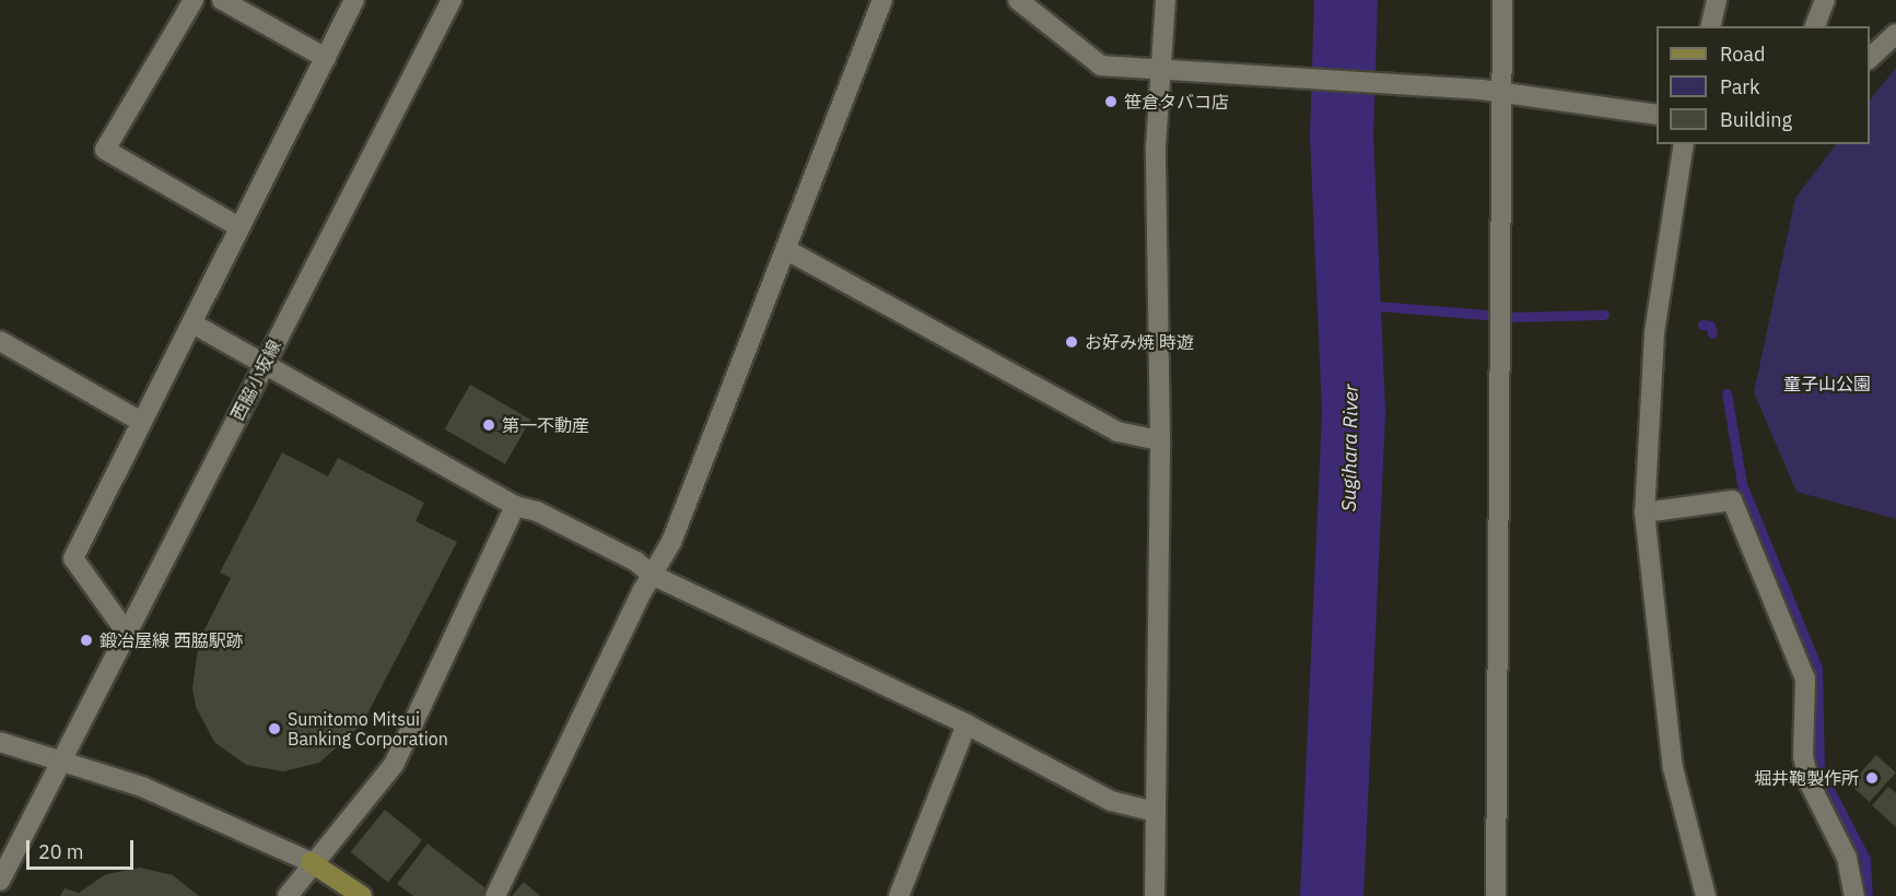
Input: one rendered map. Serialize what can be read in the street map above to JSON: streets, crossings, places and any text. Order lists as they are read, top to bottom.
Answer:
{
  "streets": {
    "street": ["西脇小坂線"]
  },
  "water": ["Sugihara River"],
  "parks": ["童子山公園"],
  "places": [
    "笹倉タバコ店",
    "お好み焼 時遊",
    "第一不動産",
    "鍛冶屋線 西脇駅跡",
    "Sumitomo Mitsui Banking Corporation",
    "堀井鞄製作所"
  ],
  "legend": ["Road", "Park", "Building"],
  "scale_bar": "20 m"
}
